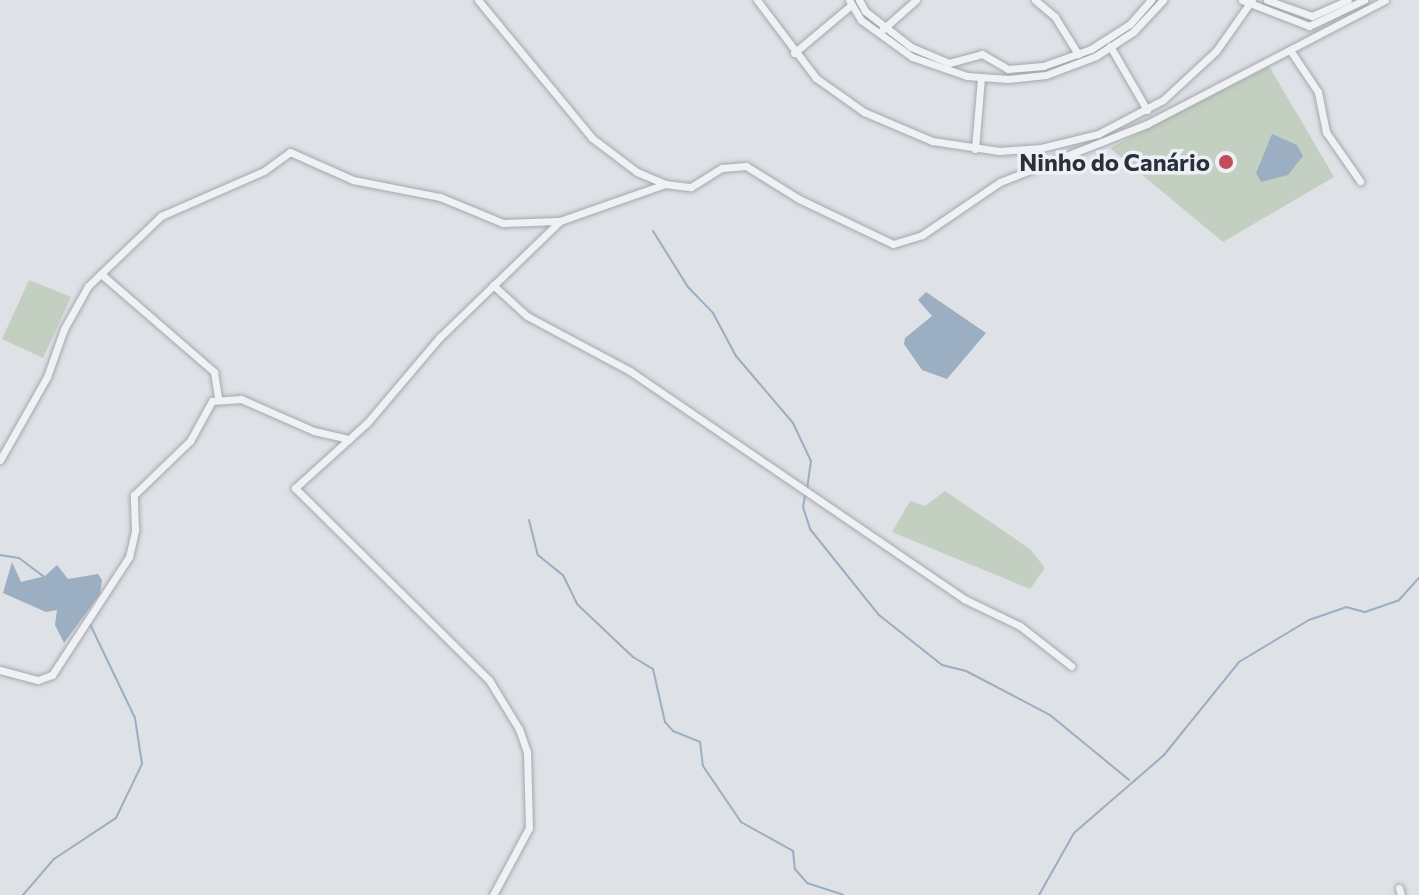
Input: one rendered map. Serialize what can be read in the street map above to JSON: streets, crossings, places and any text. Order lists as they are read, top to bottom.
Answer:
{
  "places": ["Ninho do Canário"]
}
